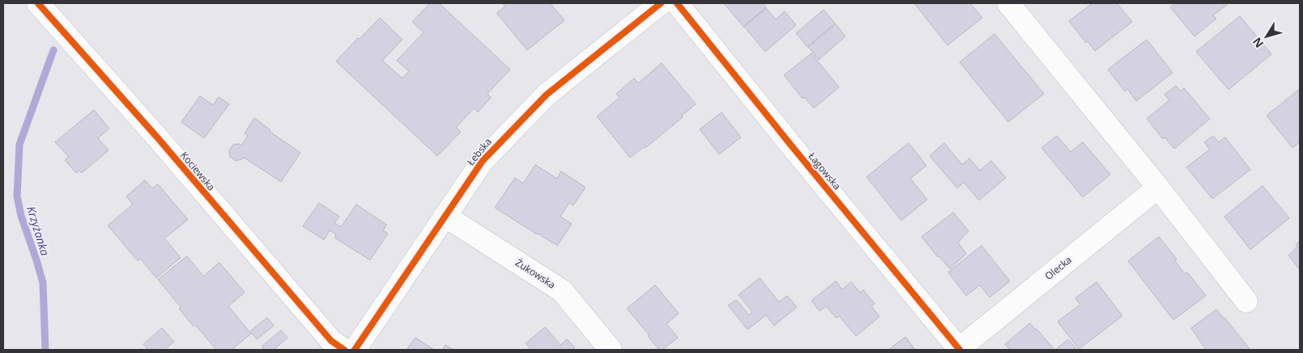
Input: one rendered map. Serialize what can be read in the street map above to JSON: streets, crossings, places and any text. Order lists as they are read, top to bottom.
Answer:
{
  "streets": {
    "street": [
      "Łebska",
      "Kociewska",
      "Łagowska",
      "Olecka",
      "Żukowska"
    ]
  },
  "crossings": [
    ["Łebska", "Żukowska"],
    ["Łagowska", "Olecka"]
  ],
  "water": ["Krzyżanka"],
  "north": "bottom left"
}
